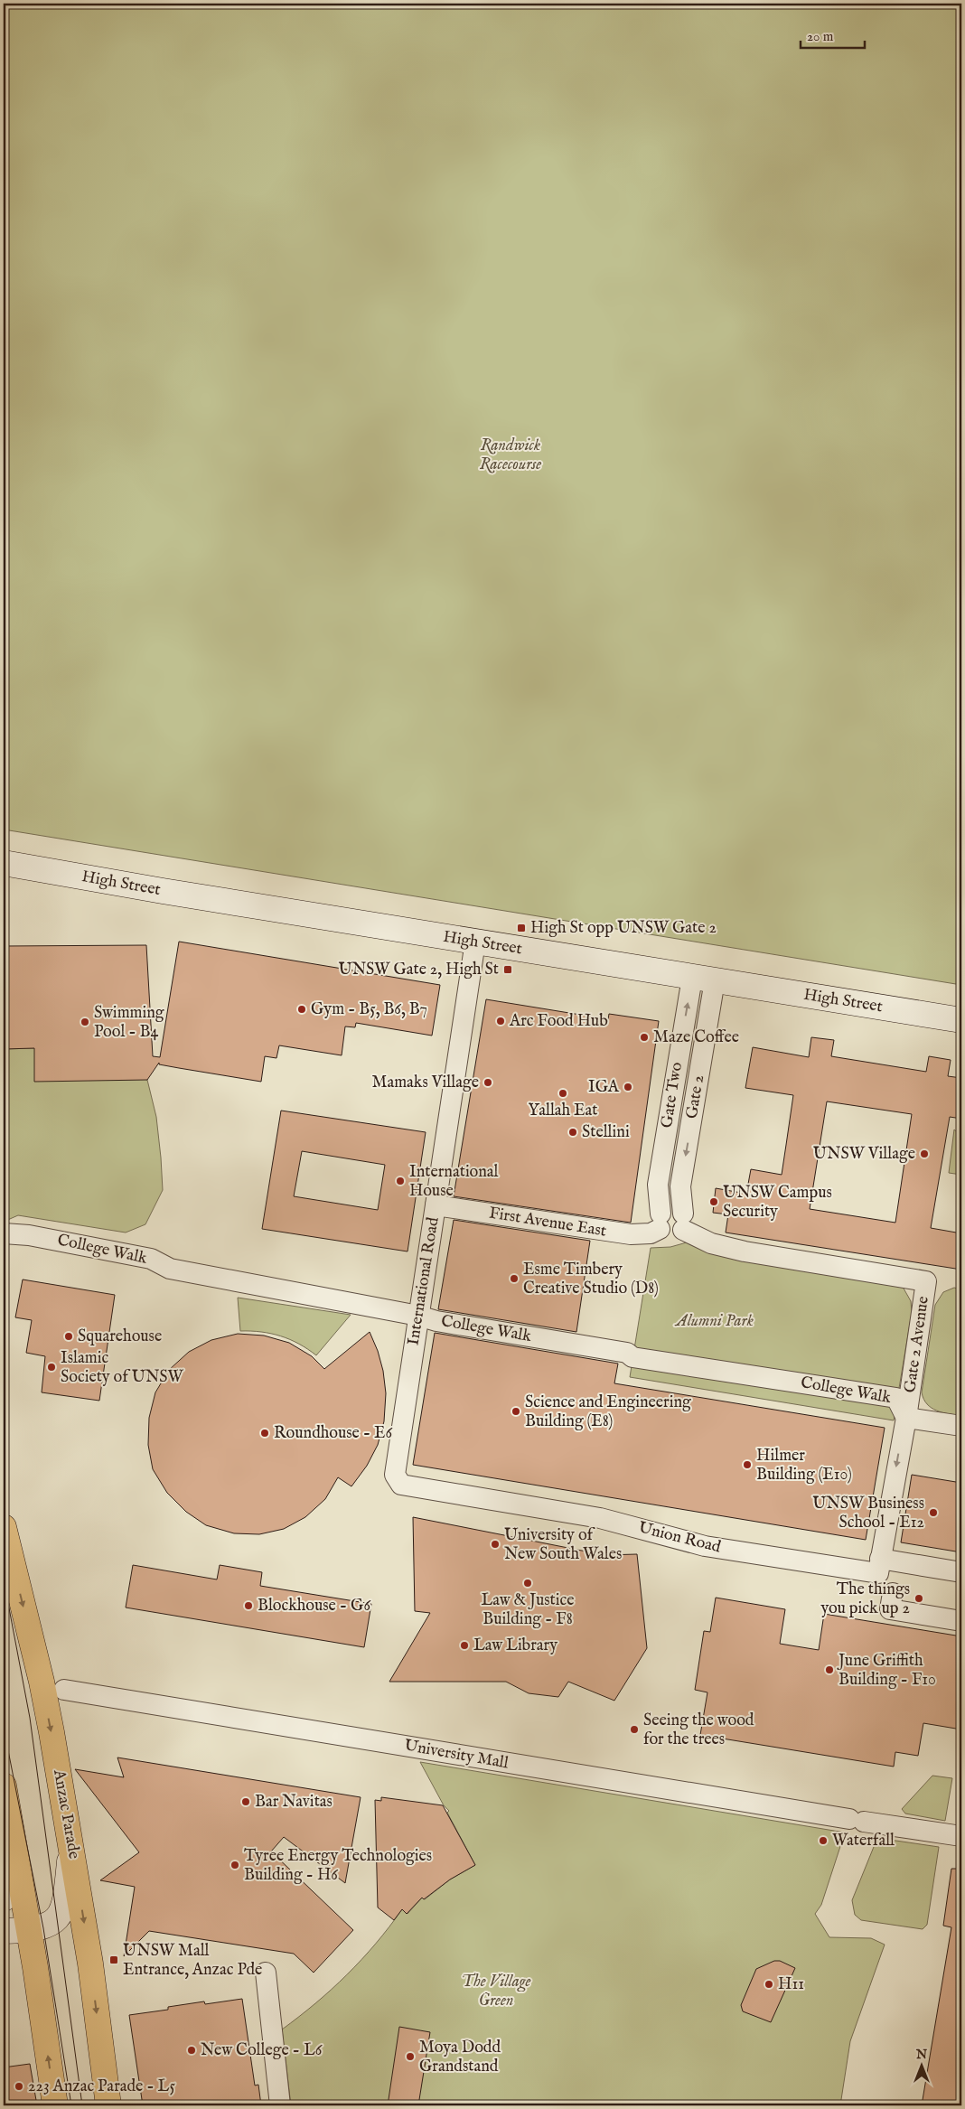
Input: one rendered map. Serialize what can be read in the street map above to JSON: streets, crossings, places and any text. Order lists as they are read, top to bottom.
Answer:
{
  "streets": {
    "main road": ["Anzac Parade"],
    "street": [
      "High Street",
      "Gate Two",
      "Gate 2",
      "First Avenue East",
      "College Walk",
      "International Road",
      "Gate 2 Avenue",
      "Union Road",
      "University Mall"
    ]
  },
  "crossings": [
    ["High Street", "Gate Two"],
    ["High Street", "Gate 2"],
    ["High Street", "International Road"],
    ["Gate Two", "Gate 2"],
    ["Gate Two", "First Avenue East"],
    ["Gate 2", "Gate 2 Avenue"],
    ["First Avenue East", "International Road"],
    ["College Walk", "International Road"],
    ["College Walk", "Gate 2 Avenue"],
    ["International Road", "Union Road"],
    ["Gate 2 Avenue", "Union Road"]
  ],
  "one_way": ["Gate Two", "Gate 2"],
  "parks": ["Randwick Racecourse", "Alumni Park", "The Village Green"],
  "places": {
    "transit": ["High St opp UNSW Gate 2", "UNSW Gate 2, High St", "UNSW Mall Entrance, Anzac Pde"],
    "other": [
      "Gym - B5, B6, B7",
      "Arc Food Hub",
      "Swimming Pool - B4",
      "Maze Coffee",
      "Mamaks Village",
      "IGA",
      "Yallah Eat",
      "Stellini",
      "UNSW Village",
      "International House",
      "UNSW Campus Security",
      "Esme Timbery Creative Studio (D8)",
      "Squarehouse",
      "Islamic Society of UNSW",
      "Science and Engineering Building (E8)",
      "Roundhouse - E6",
      "Hilmer Building (E10)",
      "UNSW Business School - E12",
      "University of New South Wales",
      "Law & Justice Building - F8",
      "The things you pick up 2",
      "Blockhouse - G6",
      "Law Library",
      "June Griffith Building - F10",
      "Seeing the wood for the trees",
      "Bar Navitas",
      "Waterfall",
      "Tyree Energy Technologies Building - H6",
      "H11",
      "New College - L6",
      "Moya Dodd Grandstand",
      "223 Anzac Parade - L5"
    ]
  },
  "scale_bar": "20 m",
  "north": "top"
}
